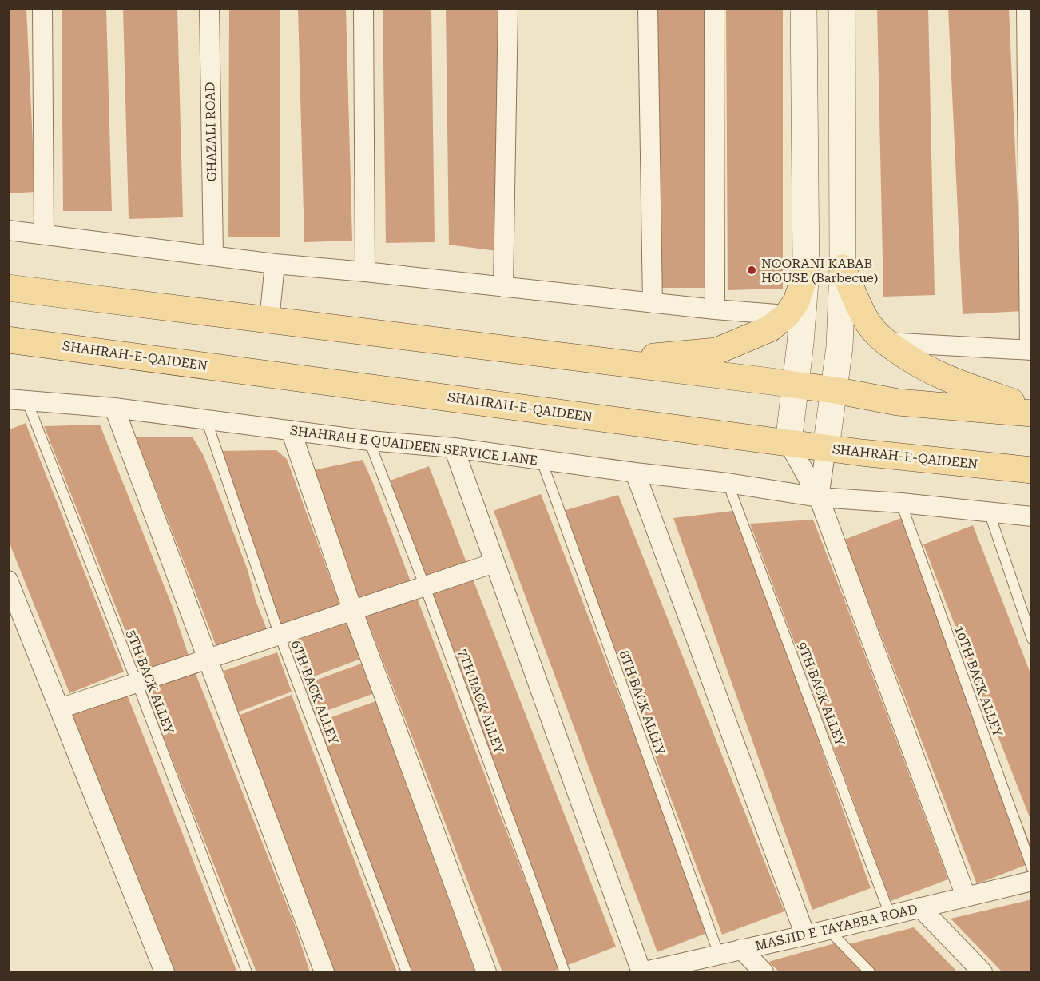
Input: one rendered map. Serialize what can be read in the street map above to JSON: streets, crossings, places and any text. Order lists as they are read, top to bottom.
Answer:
{
  "streets": {
    "main road": ["SHAHRAH-E-QAIDEEN"],
    "street": ["GHAZALI ROAD", "SHAHRAH E QUAIDEEN SERVICE LANE", "MASJID E TAYABBA ROAD"],
    "lane": [
      "10TH BACK ALLEY",
      "5TH BACK ALLEY",
      "6TH BACK ALLEY",
      "9TH BACK ALLEY",
      "7TH BACK ALLEY",
      "8TH BACK ALLEY"
    ]
  },
  "crossings": [
    ["SHAHRAH E QUAIDEEN SERVICE LANE", "10TH BACK ALLEY"],
    ["SHAHRAH E QUAIDEEN SERVICE LANE", "5TH BACK ALLEY"],
    ["SHAHRAH E QUAIDEEN SERVICE LANE", "6TH BACK ALLEY"],
    ["SHAHRAH E QUAIDEEN SERVICE LANE", "9TH BACK ALLEY"],
    ["SHAHRAH E QUAIDEEN SERVICE LANE", "7TH BACK ALLEY"],
    ["SHAHRAH E QUAIDEEN SERVICE LANE", "8TH BACK ALLEY"],
    ["9TH BACK ALLEY", "MASJID E TAYABBA ROAD"],
    ["8TH BACK ALLEY", "MASJID E TAYABBA ROAD"]
  ],
  "places": ["NOORANI KABAB HOUSE (Barbecue)"]
}
